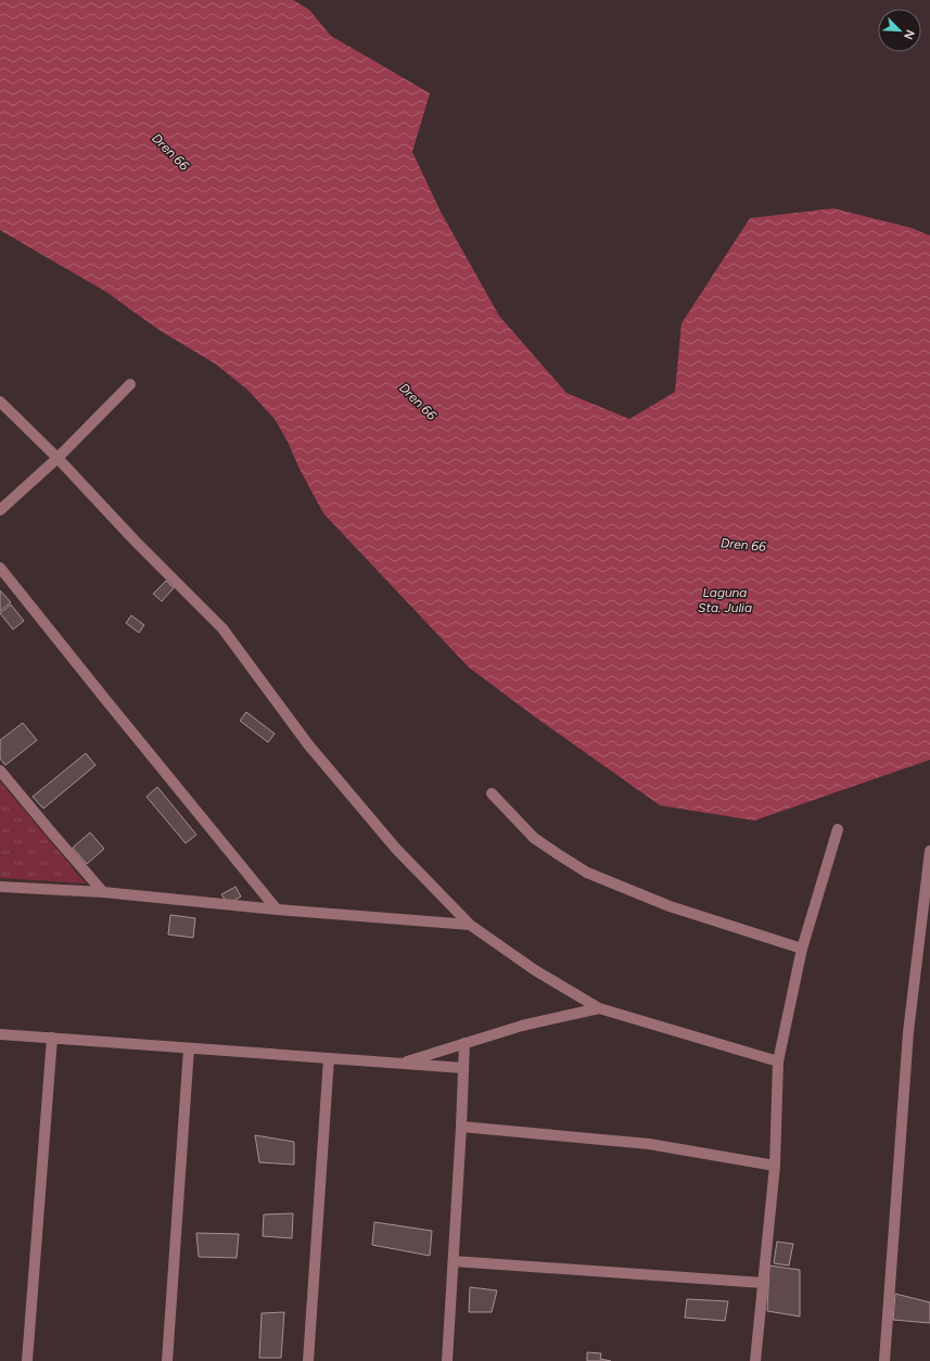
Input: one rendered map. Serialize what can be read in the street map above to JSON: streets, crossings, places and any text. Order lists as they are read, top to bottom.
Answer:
{
  "water": ["Dren 66", "Laguna Sta. Julia"],
  "north": "bottom right"
}
